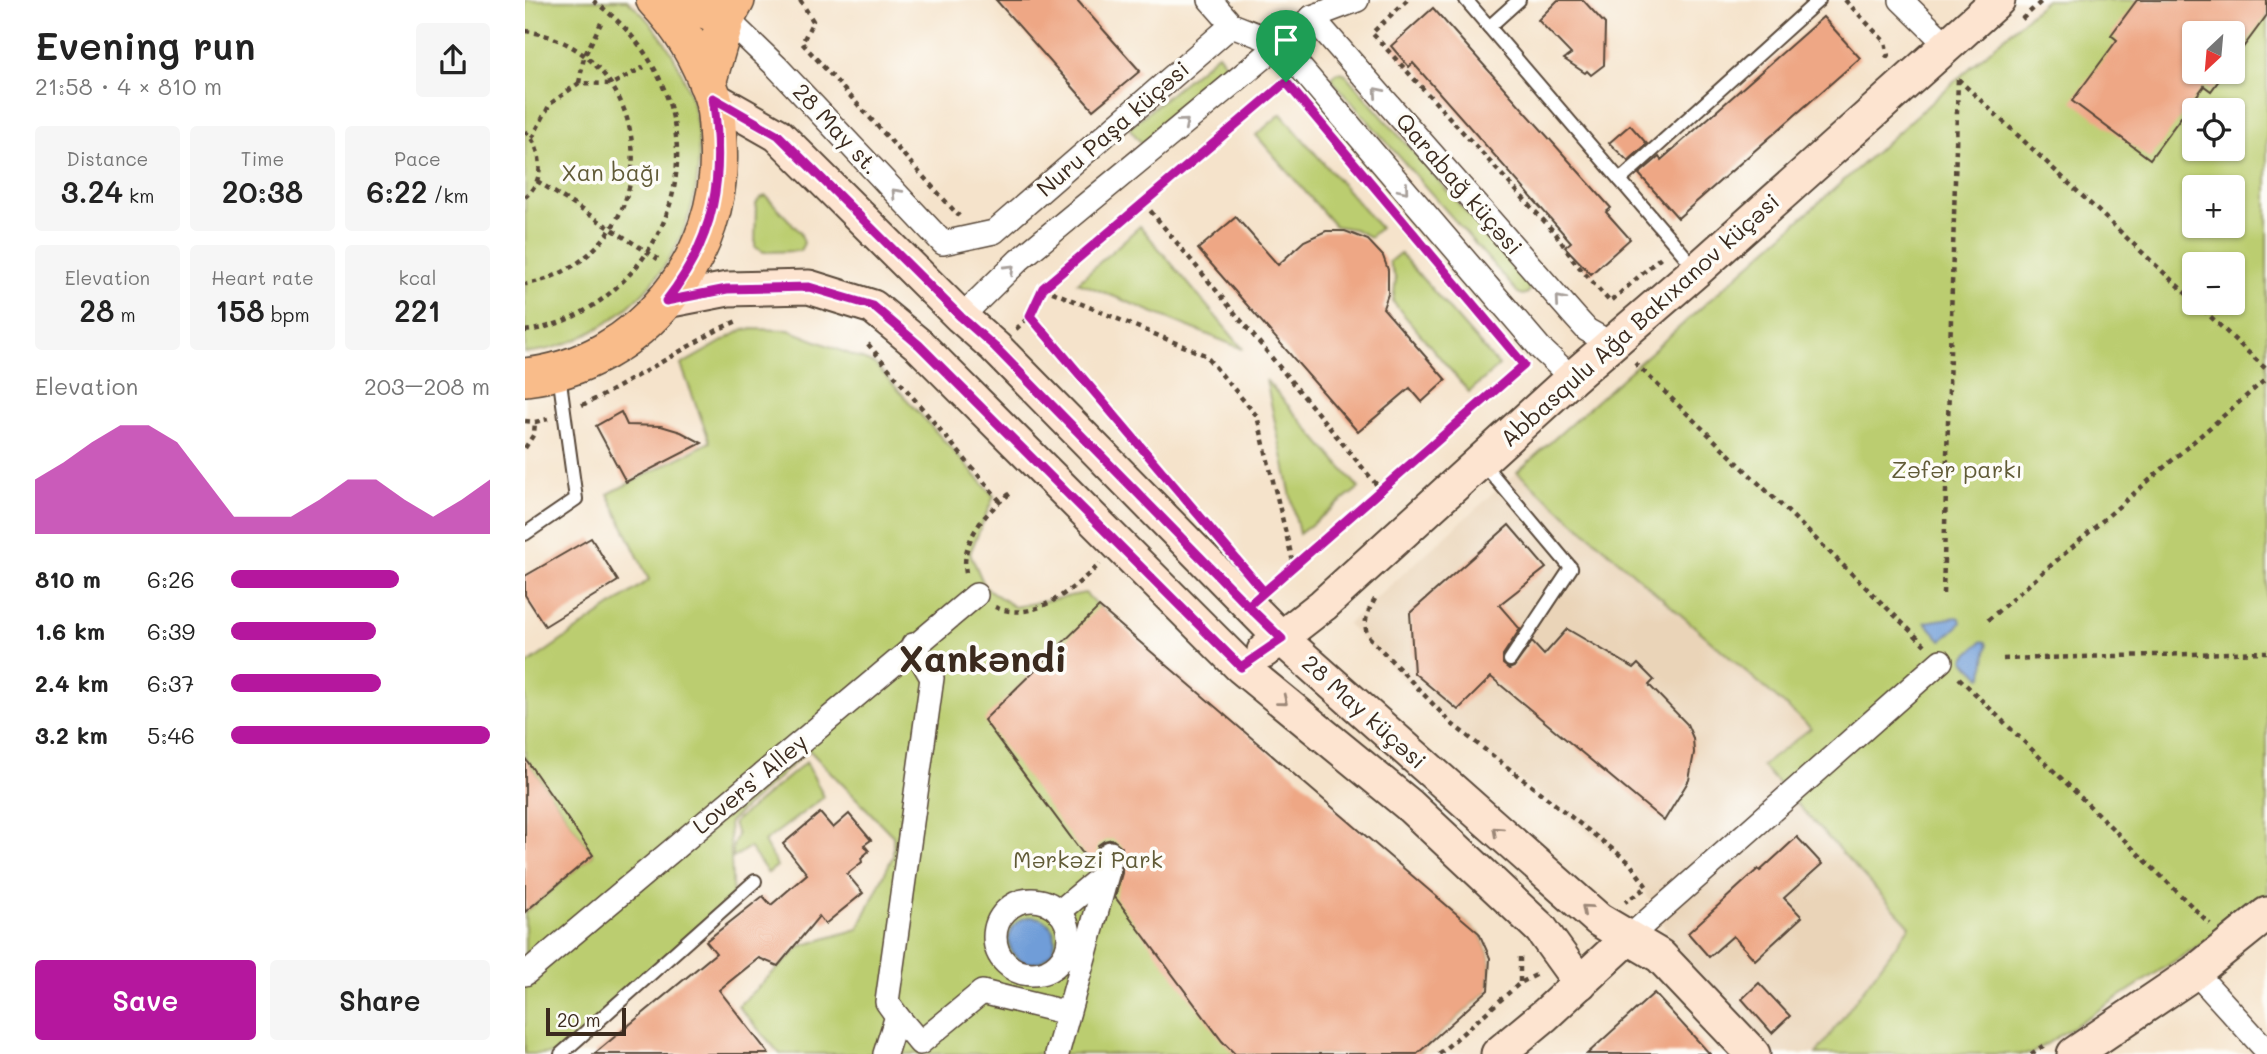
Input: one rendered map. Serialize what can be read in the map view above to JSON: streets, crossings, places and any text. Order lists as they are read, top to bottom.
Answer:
{
  "streets": {
    "main road": ["Abbasqulu Ağa Bakıxanov küçəsi", "28 May küçəsi"],
    "street": [
      "28 May st.",
      "Nuru Paşa küçəsi",
      "Qarabağ küçəsi",
      "Lovers' Alley"
    ]
  },
  "crossings": [
    ["28 May st.", "Nuru Paşa küçəsi"],
    ["Nuru Paşa küçəsi", "Qarabağ küçəsi"],
    ["Nuru Paşa küçəsi", "28 May küçəsi"],
    ["Qarabağ küçəsi", "Abbasqulu Ağa Bakıxanov küçəsi"],
    ["Abbasqulu Ağa Bakıxanov küçəsi", "28 May küçəsi"]
  ],
  "one_way": ["28 May st."],
  "districts": ["Xankəndi"],
  "parks": ["Xan bağı", "Zəfər parkı", "Mərkəzi Park"],
  "scale_bar": "20 m",
  "north": "bottom left",
  "page": {
    "heading": ["Evening run", "21:58 · 4 × 810 m"],
    "map_buttons": ["+", "−"],
    "stats": [
      ["Distance", "3.24 km"],
      ["Time", "20:38"],
      ["Pace", "6:22 /km"],
      ["Elevation", "28 m"],
      ["Heart rate", "158 bpm"],
      ["kcal", "221"]
    ],
    "chart": ["Elevation", "203–208 m"],
    "list": [
      {
        "name": "810 m",
        "note": "6:26"
      },
      {
        "name": "1.6 km",
        "note": "6:39"
      },
      {
        "name": "2.4 km",
        "note": "6:37"
      },
      {
        "name": "3.2 km",
        "note": "5:46"
      }
    ],
    "buttons": ["Save", "Share"],
    "scale": "20 m"
  }
}
